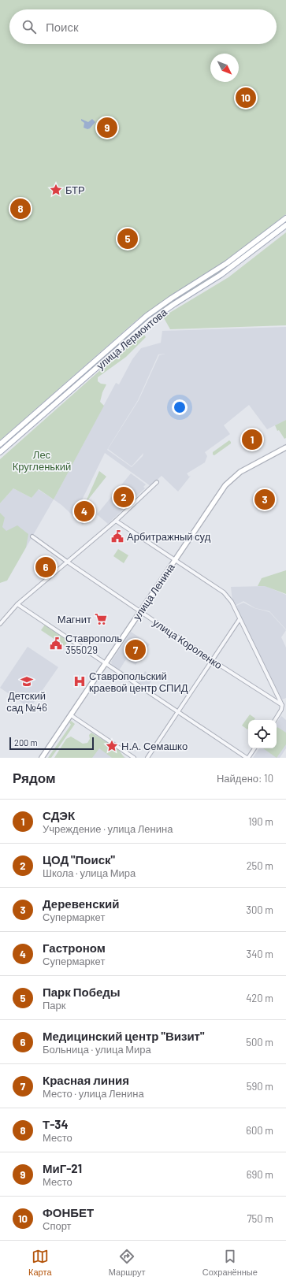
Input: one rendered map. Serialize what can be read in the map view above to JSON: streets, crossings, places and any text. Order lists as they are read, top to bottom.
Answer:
{
  "streets": {
    "main road": ["улица Лермонтова", "улица Ленина"],
    "street": ["улица Короленко"]
  },
  "crossings": [
    ["улица Ленина", "улица Короленко"]
  ],
  "parks": ["Лес Кругленький"],
  "places": {
    "place": ["БТР", "Н.А. Семашко"],
    "public building": ["Арбитражный суд", "Ставрополь 355029"],
    "supermarket": ["Магнит"],
    "school or university": ["Детский сад №46"],
    "hospital": ["Ставропольский краевой центр СПИД"]
  },
  "scale_bar": "200 m",
  "north": "bottom right",
  "page": {
    "search": "Поиск",
    "pins": [
      "10",
      "9",
      "8",
      "5",
      "1",
      "2",
      "3",
      "4",
      "6",
      "7"
    ],
    "scale": "200 m",
    "heading": ["Рядом", "Найдено: 10"],
    "list": [
      {
        "mark": "1",
        "name": "СДЭК",
        "note": "Учреждение · улица Ленина",
        "value": "190 m"
      },
      {
        "mark": "2",
        "name": "ЦОД \"Поиск\"",
        "note": "Школа · улица Мира",
        "value": "250 m"
      },
      {
        "mark": "3",
        "name": "Деревенский",
        "note": "Супермаркет",
        "value": "300 m"
      },
      {
        "mark": "4",
        "name": "Гастроном",
        "note": "Супермаркет",
        "value": "340 m"
      },
      {
        "mark": "5",
        "name": "Парк Победы",
        "note": "Парк",
        "value": "420 m"
      },
      {
        "mark": "6",
        "name": "Медицинский центр \"Визит\"",
        "note": "Больница · улица Мира",
        "value": "500 m"
      },
      {
        "mark": "7",
        "name": "Красная линия",
        "note": "Место · улица Ленина",
        "value": "590 m"
      },
      {
        "mark": "8",
        "name": "Т-34",
        "note": "Место",
        "value": "600 m"
      },
      {
        "mark": "9",
        "name": "МиГ-21",
        "note": "Место",
        "value": "690 m"
      },
      {
        "mark": "10",
        "name": "ФОНБЕТ",
        "note": "Спорт",
        "value": "750 m"
      }
    ],
    "nav": ["Карта", "Маршрут", "Сохранённые"]
  }
}
